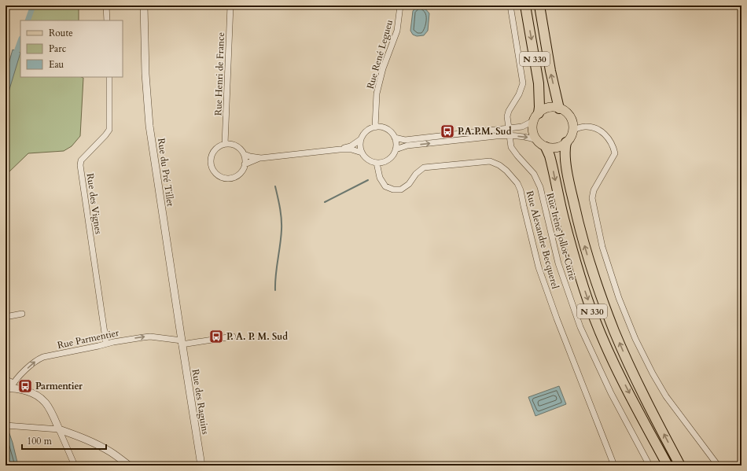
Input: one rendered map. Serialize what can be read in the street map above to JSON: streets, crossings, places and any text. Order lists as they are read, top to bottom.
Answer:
{
  "streets": {
    "highway": ["N 330"],
    "street": [
      "Rue René Legueu",
      "Rue Henri de France",
      "Rue du Pré Tillet",
      "Rue des Vignes",
      "Rue Irène Jollot-Curie",
      "Rue Alexandre Becquerel",
      "Rue Parmentier",
      "Rue des Raguins"
    ]
  },
  "crossings": [
    ["Rue René Legueu", "Rue Alexandre Becquerel"],
    ["Rue du Pré Tillet", "Rue Parmentier"],
    ["Rue du Pré Tillet", "Rue des Raguins"],
    ["Rue des Vignes", "Rue Parmentier"],
    ["Rue Parmentier", "Rue des Raguins"]
  ],
  "one_way": ["Rue Parmentier"],
  "places": {
    "bus stop": ["P.A.P.M. Sud", "P. A. P. M. Sud", "Parmentier"]
  },
  "legend": ["Route", "Parc", "Eau"],
  "scale_bar": "100 m"
}
